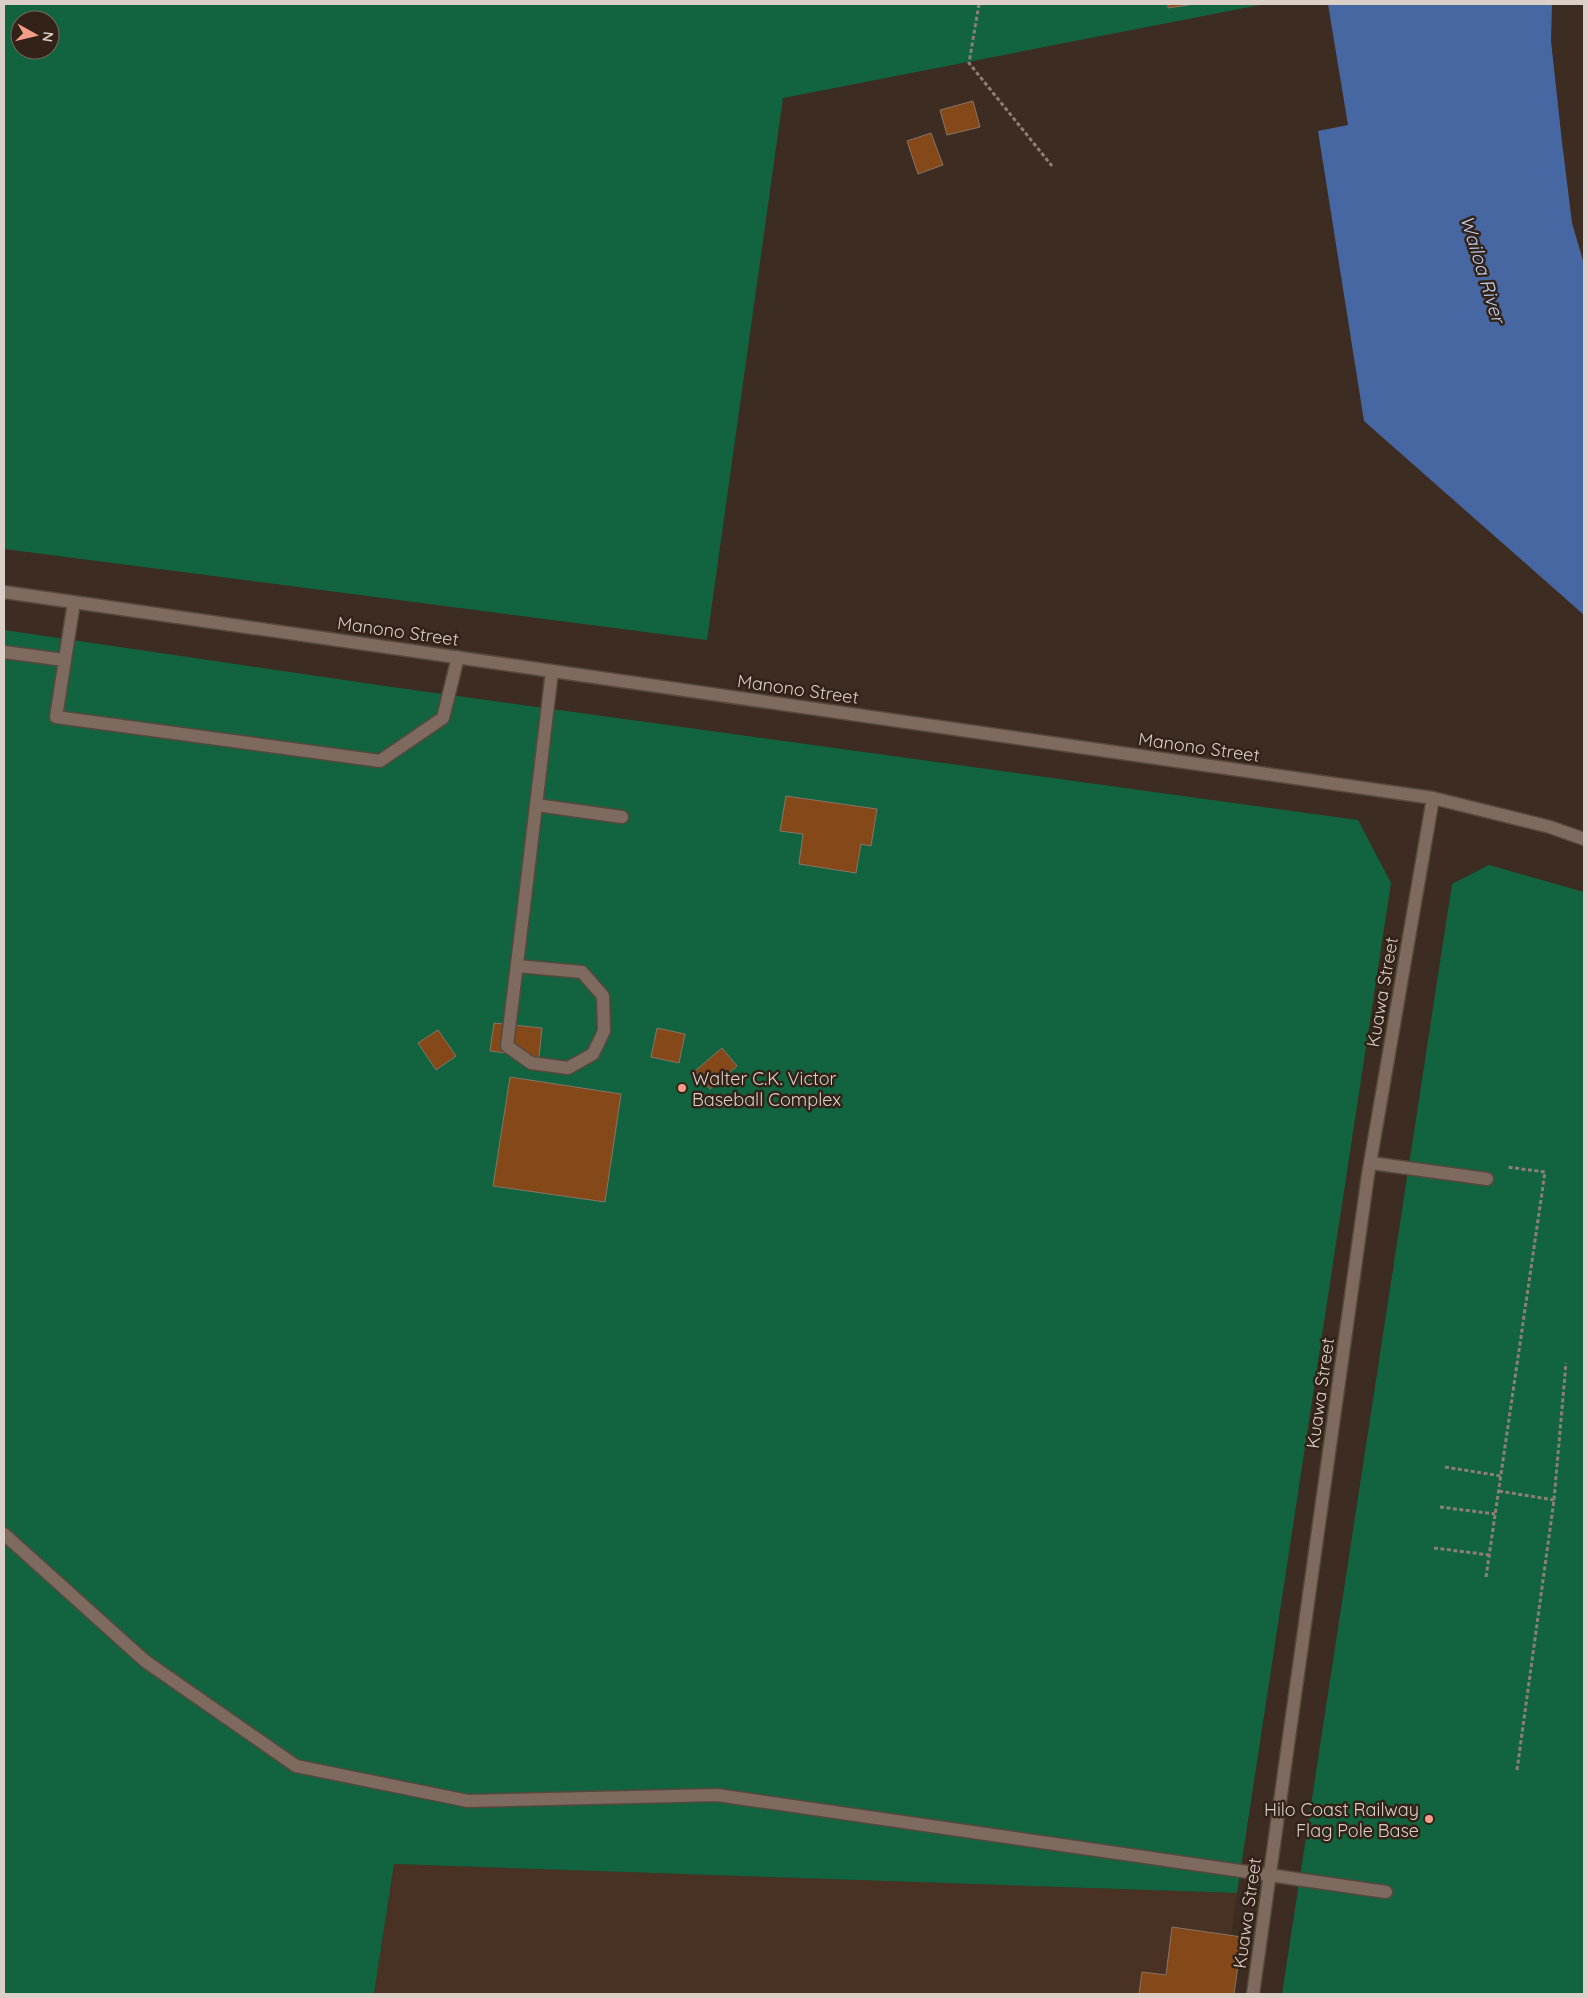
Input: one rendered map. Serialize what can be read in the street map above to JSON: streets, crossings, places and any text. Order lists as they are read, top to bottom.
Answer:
{
  "streets": {
    "street": ["Manono Street", "Kuawa Street"]
  },
  "crossings": [
    ["Manono Street", "Kuawa Street"]
  ],
  "water": ["Wailoa River"],
  "places": ["Walter C.K. Victor Baseball Complex", "Hilo Coast Railway Flag Pole Base"],
  "north": "right"
}
